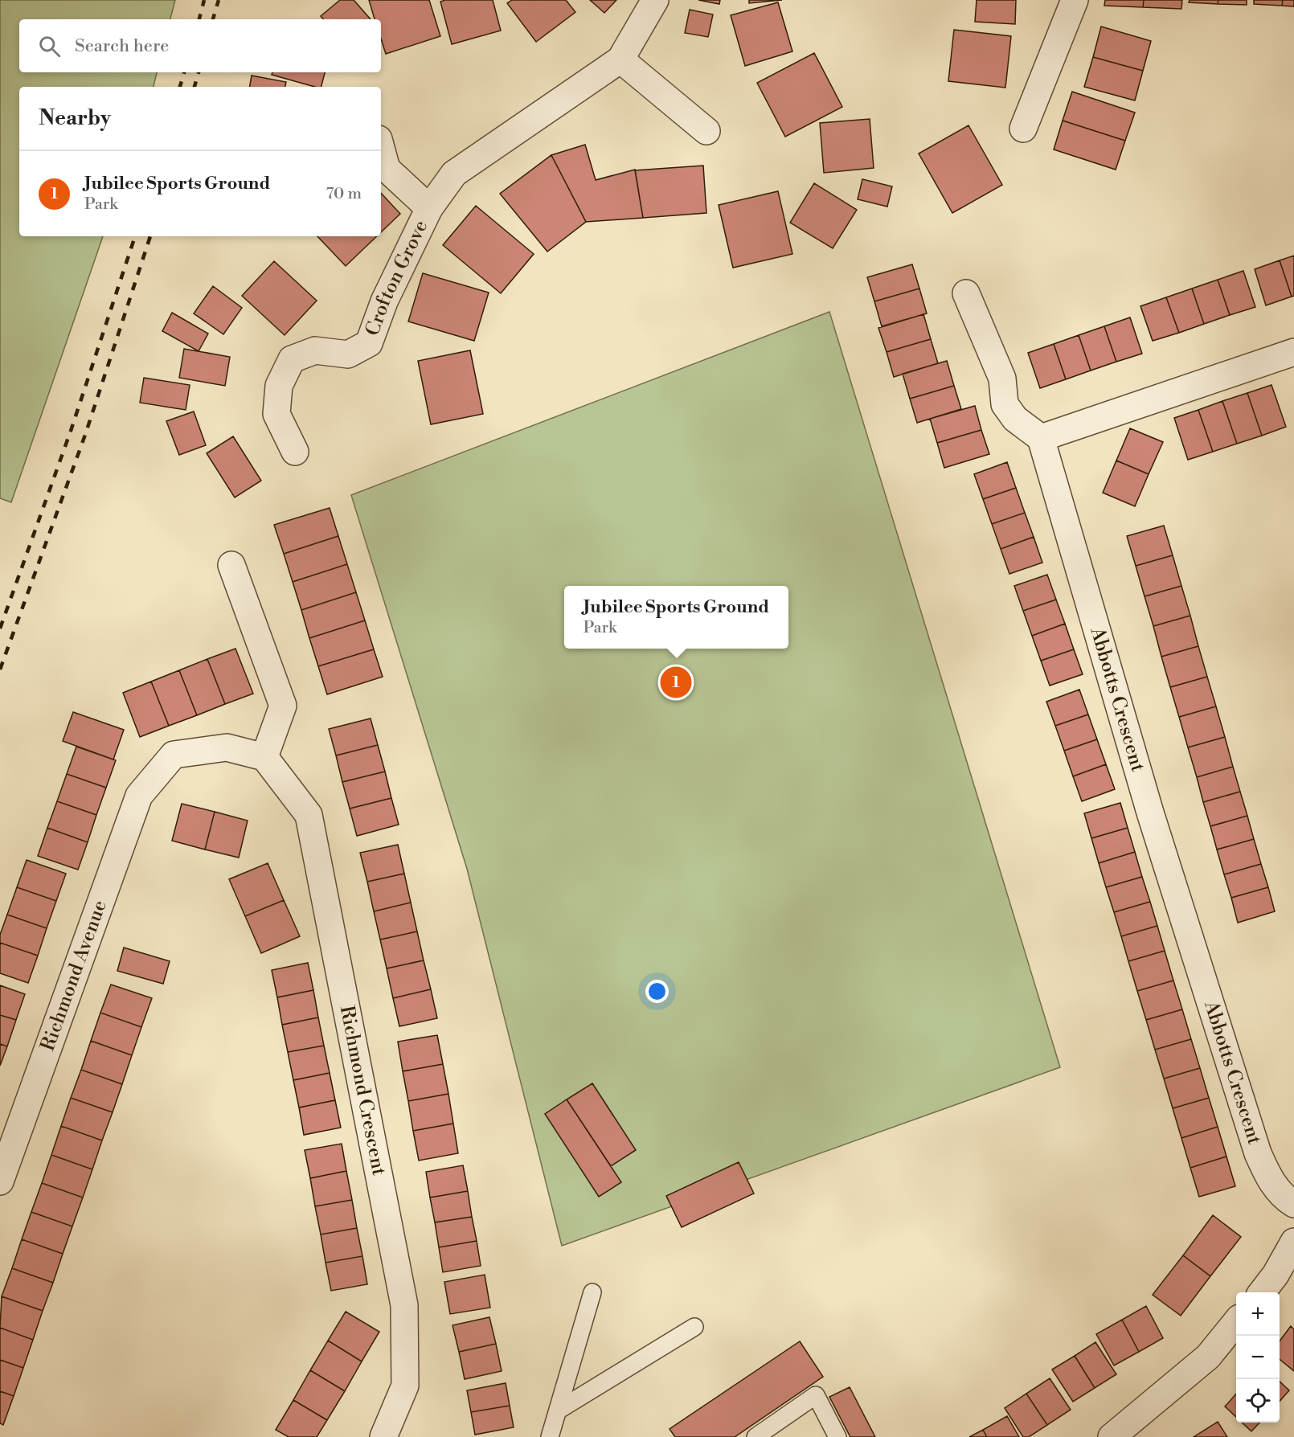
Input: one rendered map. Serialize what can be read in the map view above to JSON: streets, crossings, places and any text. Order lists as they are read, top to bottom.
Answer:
{
  "streets": {
    "street": [
      "Crofton Grove",
      "Abbotts Crescent",
      "Richmond Avenue",
      "Richmond Crescent"
    ]
  },
  "crossings": [
    ["Richmond Avenue", "Richmond Crescent"]
  ],
  "page": {
    "search": "Search here",
    "heading": "Nearby",
    "list": [
      {
        "mark": "1",
        "name": "Jubilee Sports Ground",
        "note": "Park",
        "value": "70 m"
      }
    ],
    "popup": ["Jubilee Sports Ground", "Park"],
    "pins": "1",
    "map_buttons": ["+", "−"]
  }
}
